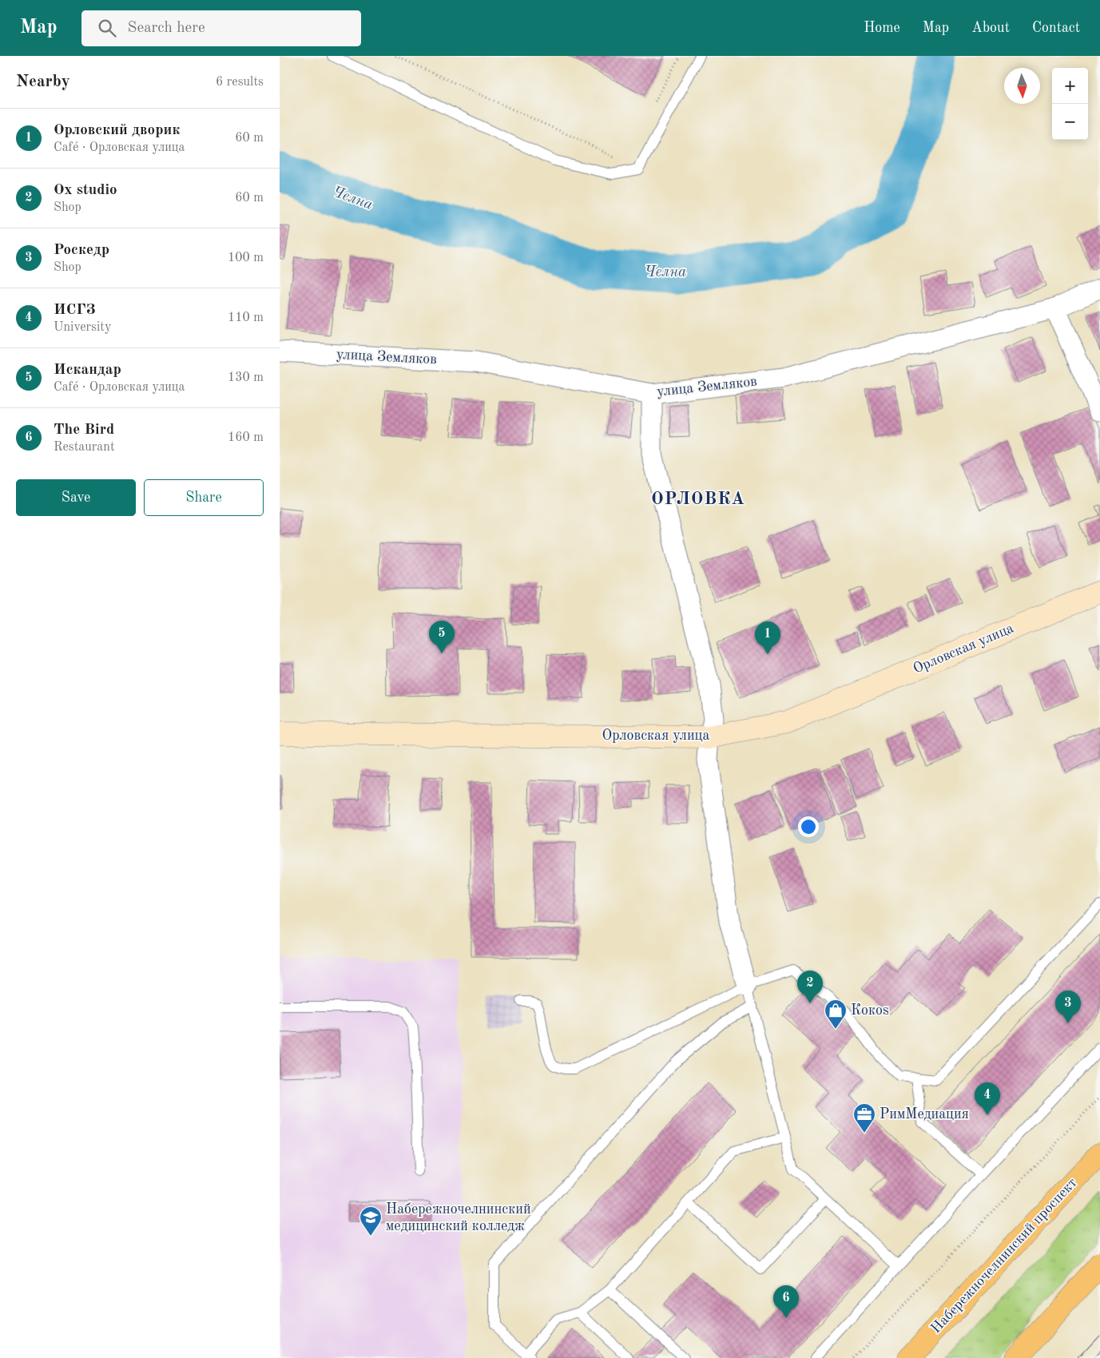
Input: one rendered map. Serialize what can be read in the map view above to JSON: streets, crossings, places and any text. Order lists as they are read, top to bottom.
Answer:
{
  "streets": {
    "main road": ["Набережночелнинский проспект"],
    "street": ["улица Земляков", "Орловская улица"]
  },
  "districts": ["ОРЛОВКА"],
  "water": ["Челна"],
  "places": {
    "shop": ["Кокоs"],
    "office": ["РимМедиация"],
    "school or university": ["Набережночелнинский медицинский колледж"]
  },
  "north": "bottom",
  "page": {
    "header": "Map",
    "search": "Search here",
    "nav": [
      "Home",
      "Map",
      "About",
      "Contact"
    ],
    "heading": ["Nearby", "6 results"],
    "map_buttons": ["+", "−"],
    "list": [
      {
        "mark": "1",
        "name": "Орловский дворик",
        "note": "Café · Орловская улица",
        "value": "60 m"
      },
      {
        "mark": "2",
        "name": "Ox studio",
        "note": "Shop",
        "value": "60 m"
      },
      {
        "mark": "3",
        "name": "Роскедр",
        "note": "Shop",
        "value": "100 m"
      },
      {
        "mark": "4",
        "name": "ИСГЗ",
        "note": "University",
        "value": "110 m"
      },
      {
        "mark": "5",
        "name": "Искандар",
        "note": "Café · Орловская улица",
        "value": "130 m"
      },
      {
        "mark": "6",
        "name": "The Bird",
        "note": "Restaurant",
        "value": "160 m"
      }
    ],
    "buttons": ["Save", "Share"],
    "pins": [
      "5",
      "1",
      "2",
      "3",
      "4",
      "6"
    ]
  }
}
